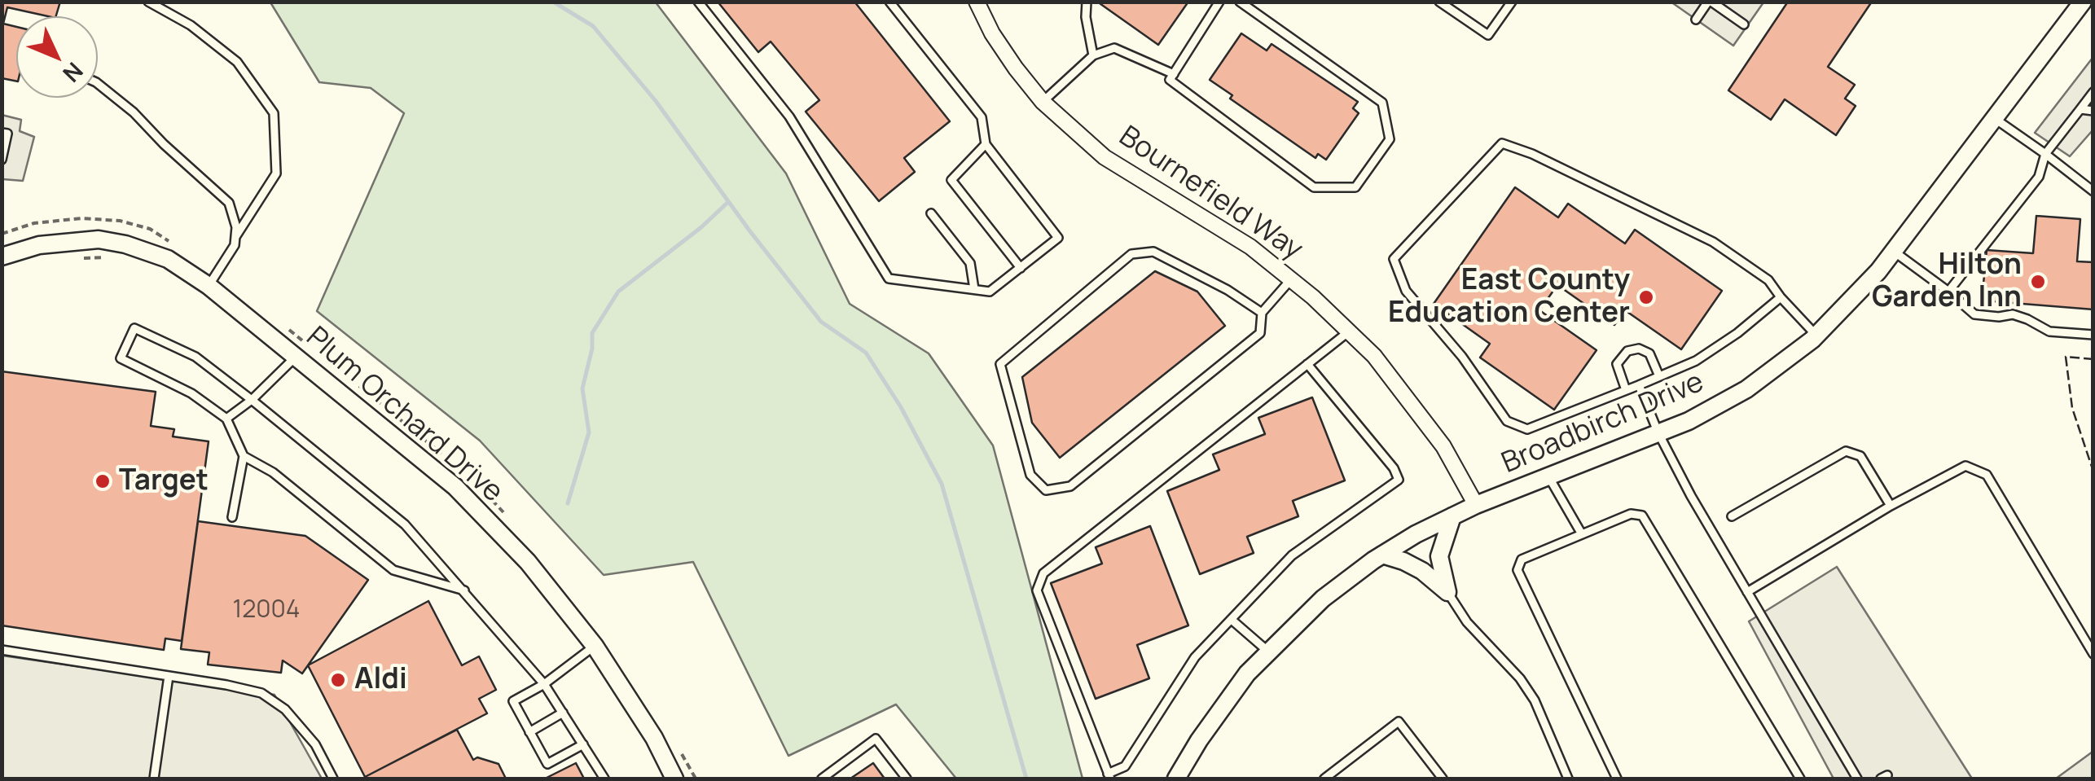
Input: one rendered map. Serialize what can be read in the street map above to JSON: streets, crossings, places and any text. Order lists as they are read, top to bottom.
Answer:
{
  "streets": {
    "street": ["Bournefield Way", "Plum Orchard Drive", "Broadbirch Drive"]
  },
  "crossings": [
    ["Bournefield Way", "Broadbirch Drive"]
  ],
  "places": [
    "Hilton Garden Inn",
    "East County Education Center",
    "Target",
    "Aldi"
  ],
  "house_numbers": ["12004"],
  "north": "bottom right"
}
